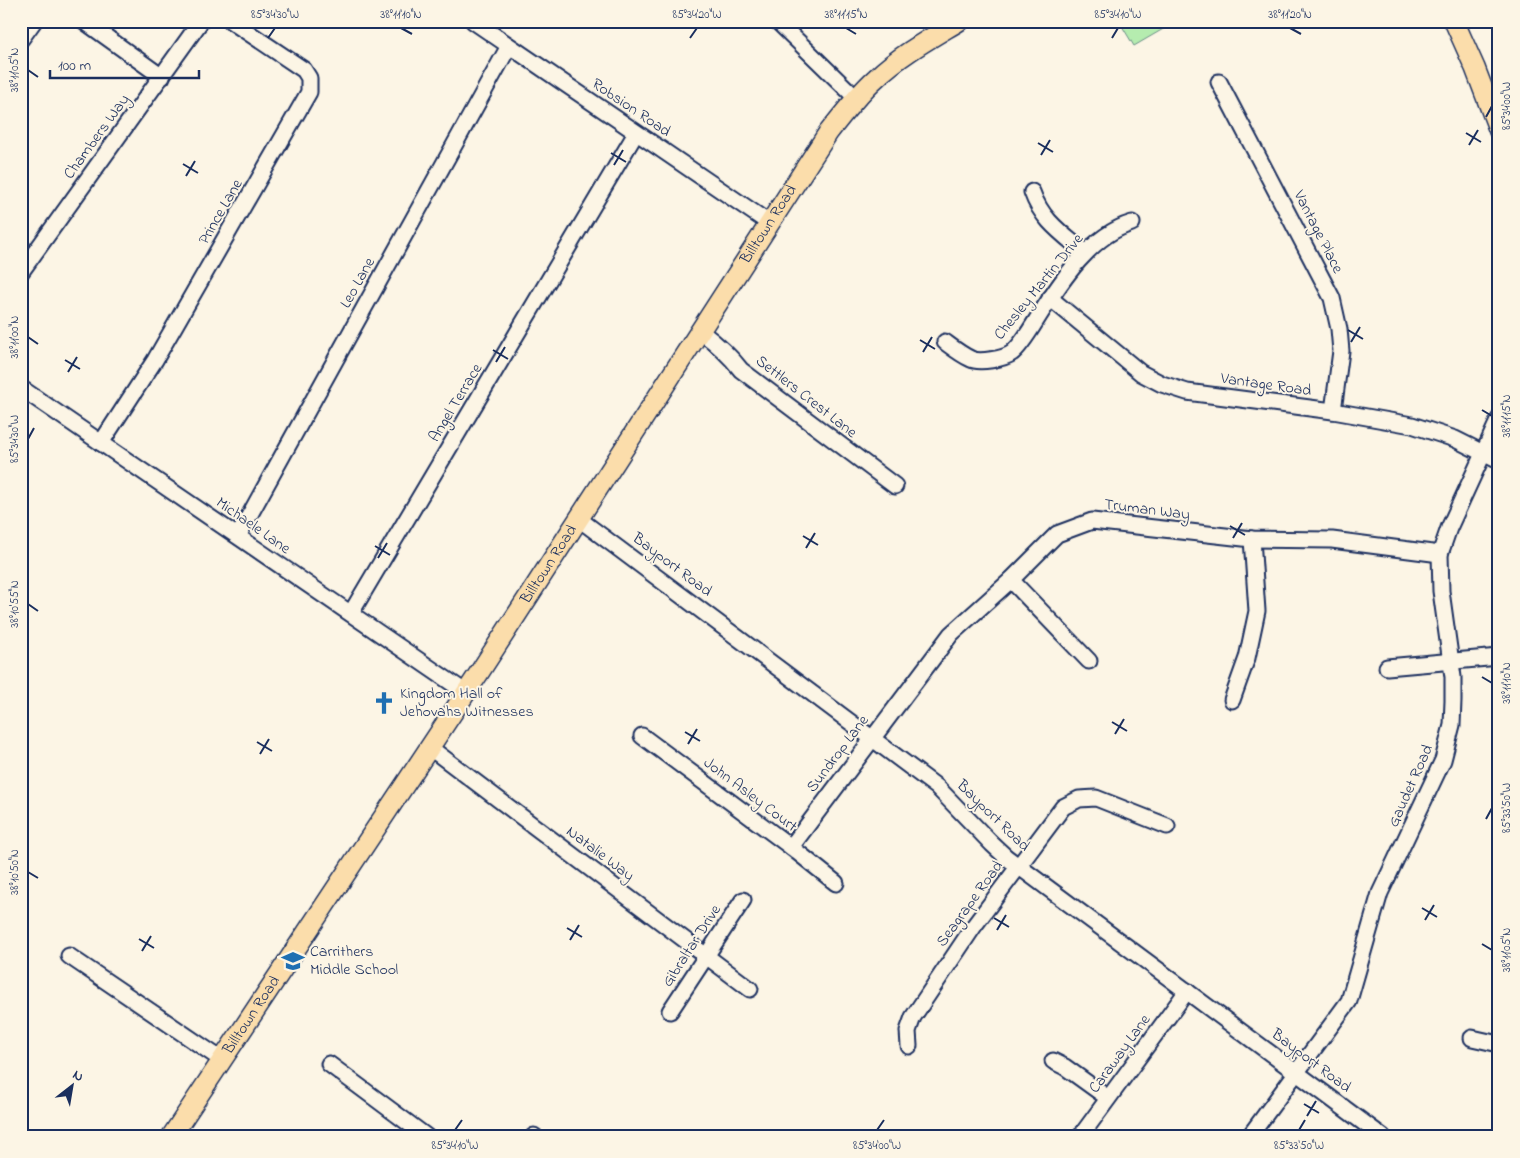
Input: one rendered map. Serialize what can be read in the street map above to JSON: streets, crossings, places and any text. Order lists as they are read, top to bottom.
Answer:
{
  "streets": {
    "main road": ["Billtown Road"],
    "street": [
      "Robsion Road",
      "Chambers Way",
      "Prince Lane",
      "Vantage Place",
      "Leo Lane",
      "Chesley Martin Drive",
      "Vantage Road",
      "Settlers Crest Lane",
      "Angel Terrace",
      "Truman Way",
      "Michaele Lane",
      "Bayport Road",
      "Sundrop Lane",
      "Gaudet Road",
      "John Asley Court",
      "Natalie Way",
      "Seagrape Road",
      "Gibraltar Drive",
      "Caraway Lane"
    ]
  },
  "crossings": [
    ["Robsion Road", "Billtown Road"],
    ["Robsion Road", "Leo Lane"],
    ["Robsion Road", "Angel Terrace"],
    ["Prince Lane", "Michaele Lane"],
    ["Billtown Road", "Settlers Crest Lane"],
    ["Billtown Road", "Michaele Lane"],
    ["Billtown Road", "Bayport Road"],
    ["Billtown Road", "Natalie Way"],
    ["Vantage Place", "Vantage Road"],
    ["Leo Lane", "Michaele Lane"],
    ["Chesley Martin Drive", "Vantage Road"],
    ["Vantage Road", "Gaudet Road"],
    ["Angel Terrace", "Michaele Lane"],
    ["Truman Way", "Sundrop Lane"],
    ["Truman Way", "Gaudet Road"],
    ["Bayport Road", "Sundrop Lane"],
    ["Bayport Road", "Gaudet Road"],
    ["Bayport Road", "Seagrape Road"],
    ["Bayport Road", "Caraway Lane"],
    ["Sundrop Lane", "John Asley Court"],
    ["Natalie Way", "Gibraltar Drive"]
  ],
  "places": {
    "church": ["Kingdom Hall of Jehovahs Witnesses"],
    "school or university": ["Carrithers Middle School"]
  },
  "scale_bar": "100 m",
  "north": "top right",
  "coordinates": [
    "85°34'30\"W",
    "38°11'10\"N",
    "85°34'20\"W",
    "38°11'15\"N",
    "85°34'10\"W",
    "38°11'20\"N",
    "38°11'05\"N",
    "85°34'00\"W",
    "38°11'00\"N",
    "38°10'55\"N",
    "85°33'50\"W",
    "38°10'50\"N"
  ]
}
